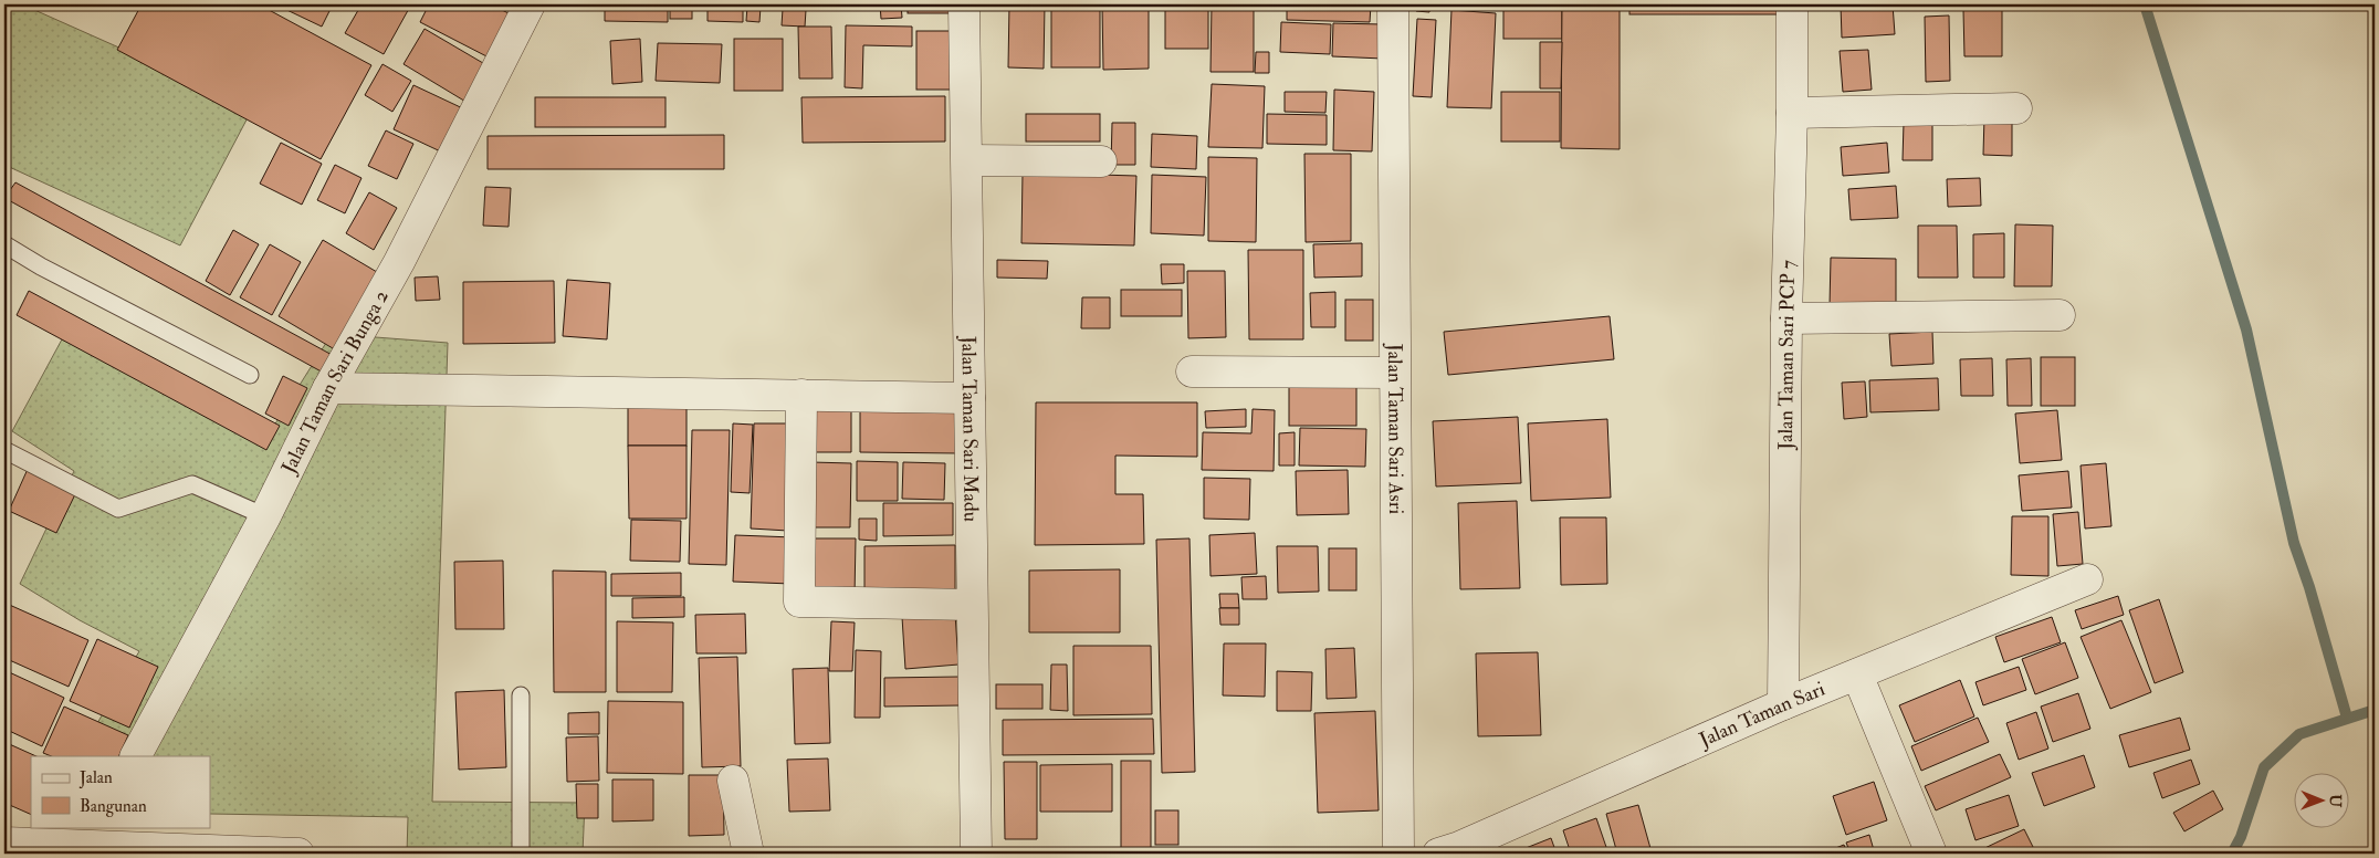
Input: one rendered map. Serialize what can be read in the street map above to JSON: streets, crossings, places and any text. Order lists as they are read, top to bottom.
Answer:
{
  "streets": {
    "street": [
      "Jalan Taman Sari PCP 7",
      "Jalan Taman Sari Bunga 2",
      "Jalan Taman Sari Madu",
      "Jalan Taman Sari Asri",
      "Jalan Taman Sari"
    ]
  },
  "crossings": [
    ["Jalan Taman Sari PCP 7", "Jalan Taman Sari"]
  ],
  "legend": ["Jalan", "Bangunan"],
  "north": "right"
}
